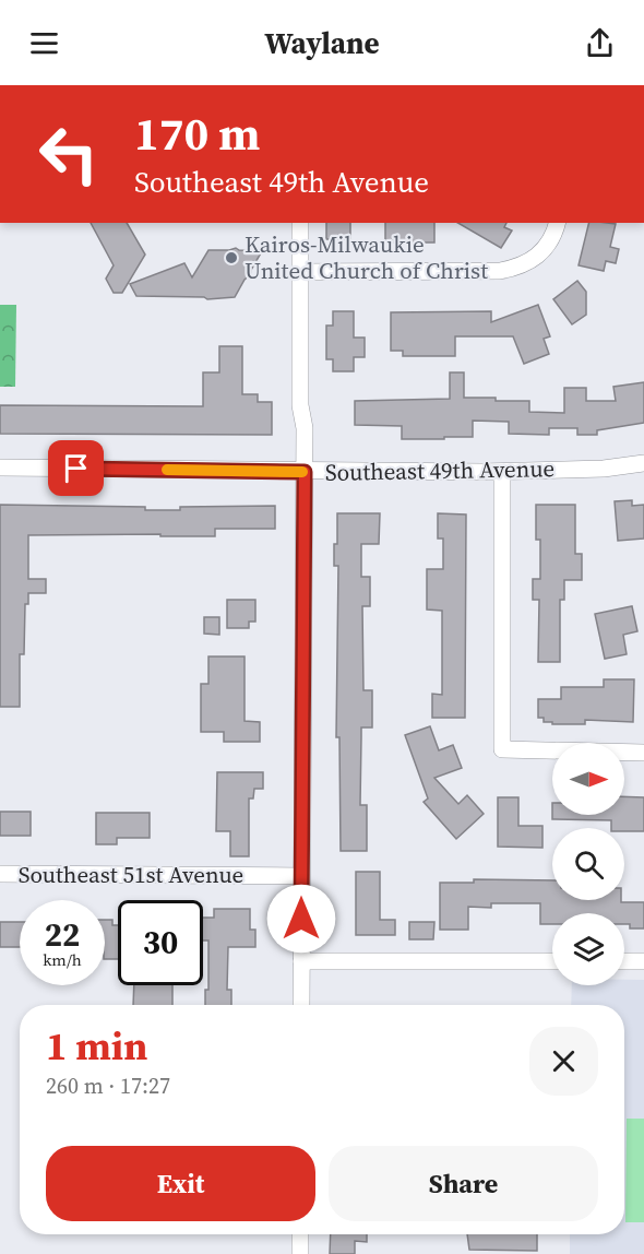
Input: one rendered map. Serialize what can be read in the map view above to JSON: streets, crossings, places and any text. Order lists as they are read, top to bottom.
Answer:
{
  "streets": {
    "street": ["Southeast 49th Avenue", "Southeast 51st Avenue"]
  },
  "places": ["Kairos-Milwaukie United Church of Christ"],
  "north": "right",
  "page": {
    "header": "Waylane",
    "turn": ["170 m", "Southeast 49th Avenue"],
    "speed": "22 km/h",
    "limit": "30",
    "heading": ["1 min", "260 m · 17:27"],
    "buttons": ["Exit", "Share"]
  }
}
